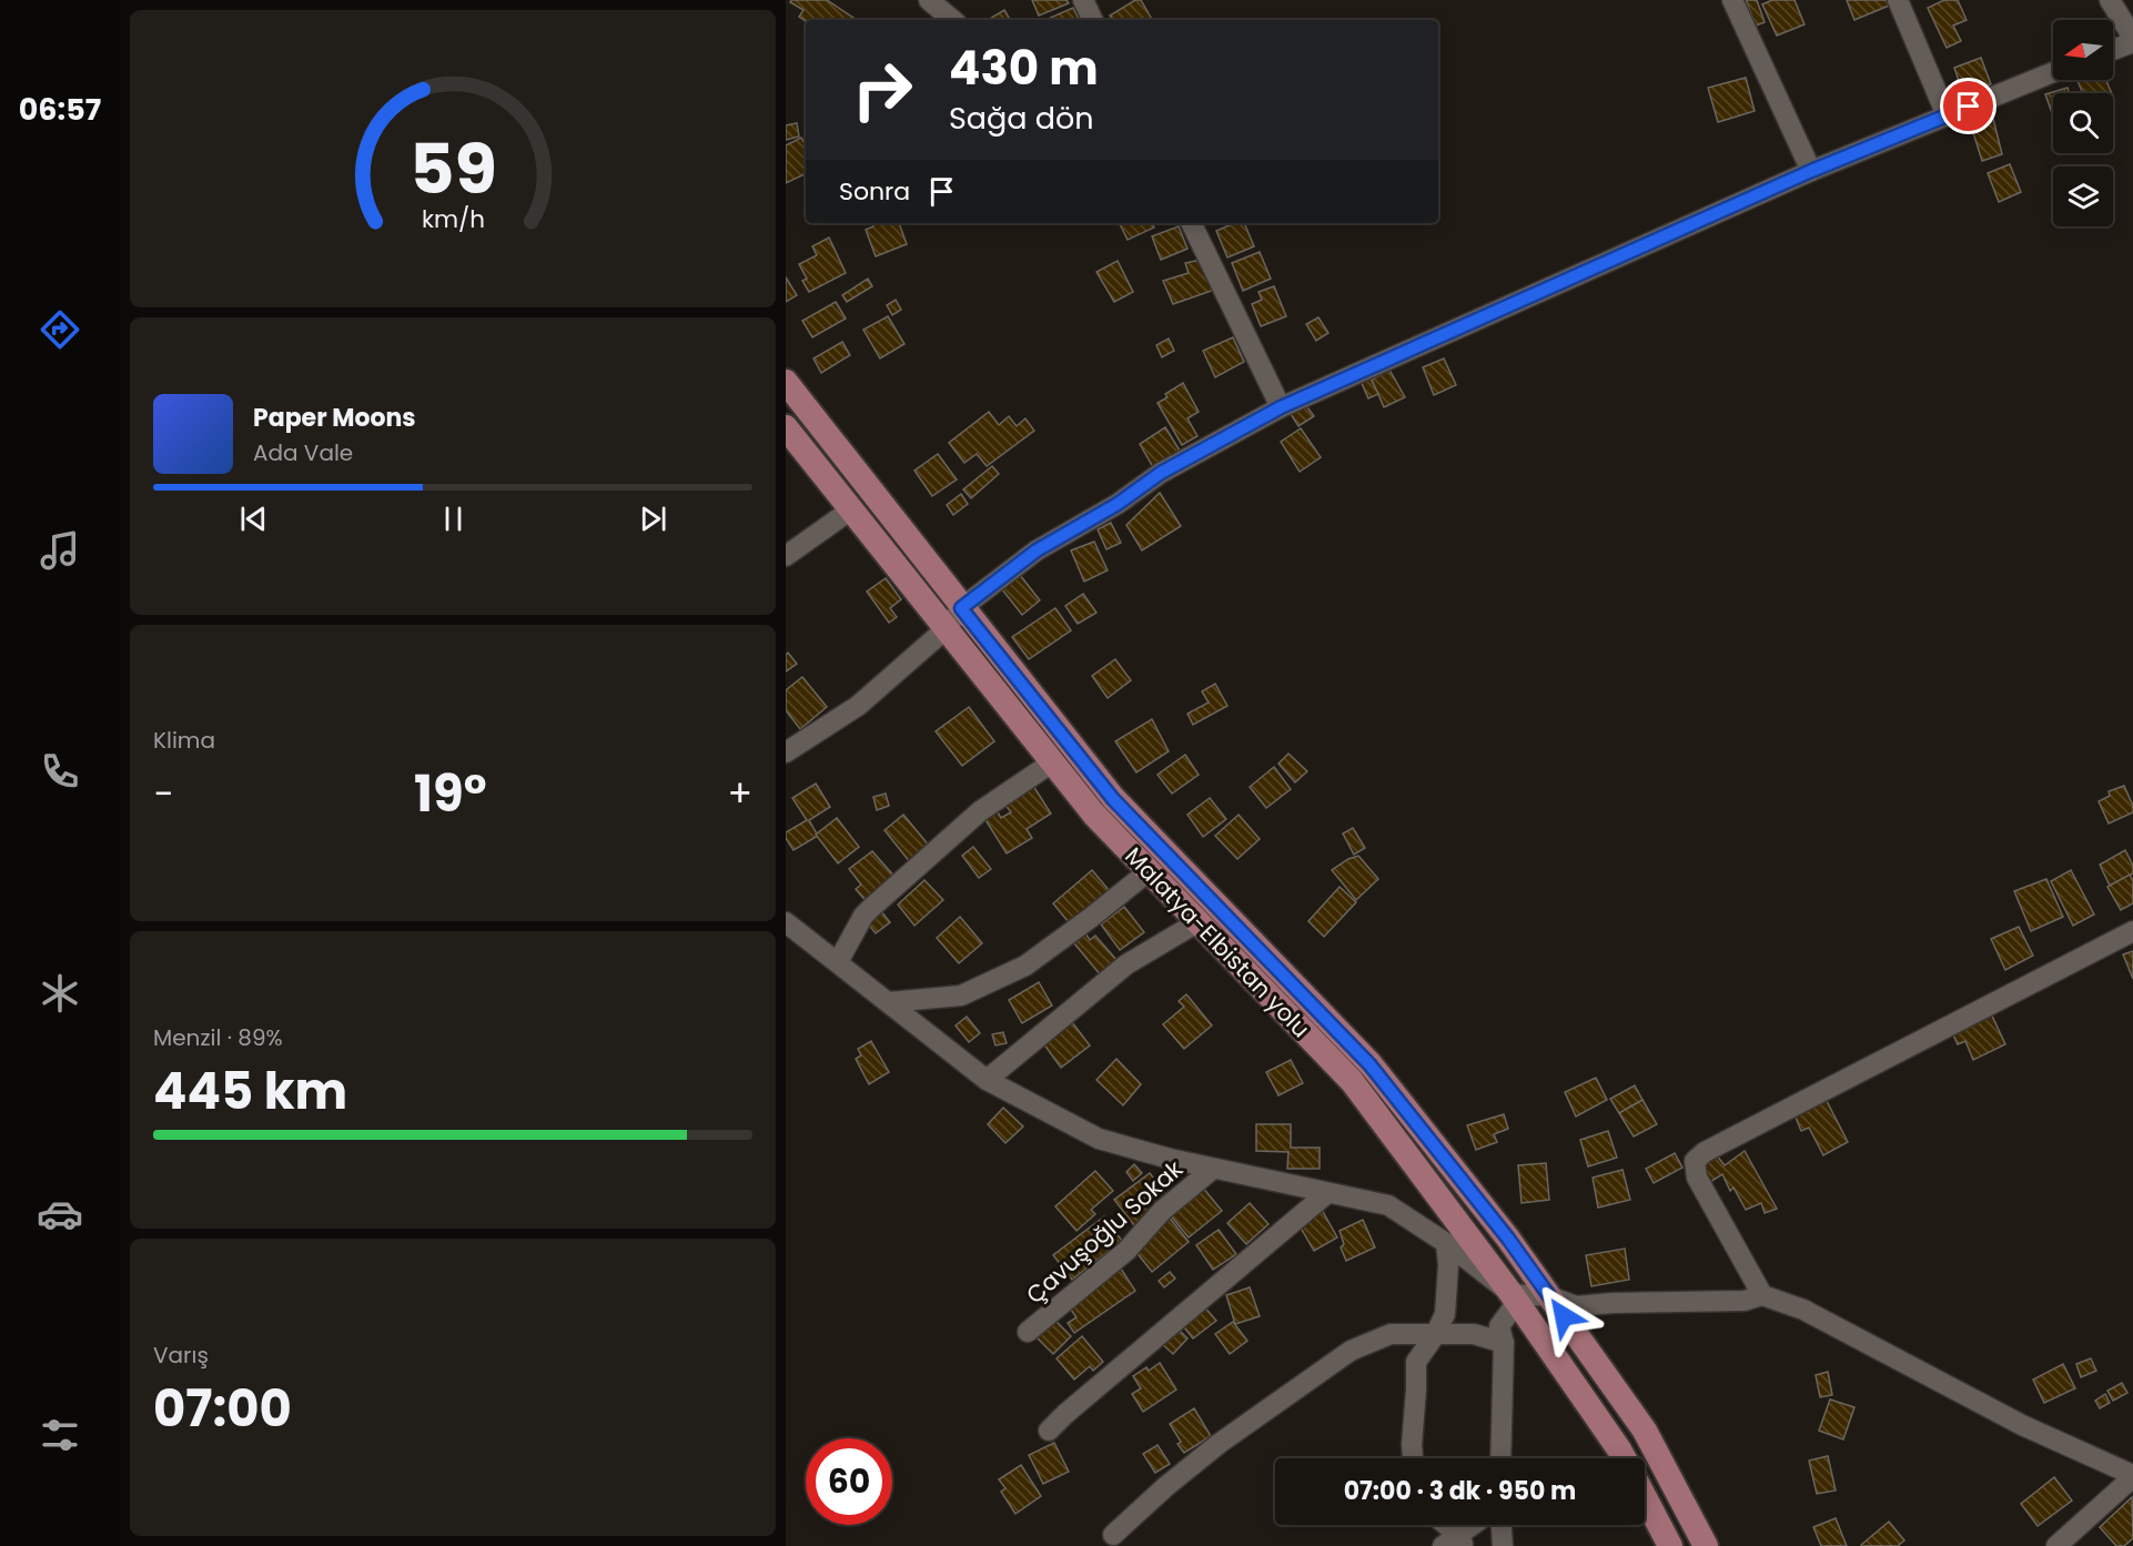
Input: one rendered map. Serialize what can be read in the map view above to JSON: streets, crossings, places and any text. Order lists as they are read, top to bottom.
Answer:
{
  "streets": {
    "main road": ["Malatya-Elbistan yolu"],
    "street": ["Çavuşoğlu Sokak"]
  },
  "north": "left",
  "page": {
    "tabs": "06:57",
    "turn": ["430 m", "Sağa dön"],
    "then": "Sonra",
    "song": ["Paper Moons", "Ada Vale"],
    "tile": [
      "Klima",
      ["Menzil · 89%", "445 km"],
      ["Varış", "07:00"]
    ],
    "heat": ["−", "19°", "+"],
    "limit": "60",
    "trip": "07:00 · 3 dk · 950 m",
    "gauge": ["59", "km/h"]
  }
}
